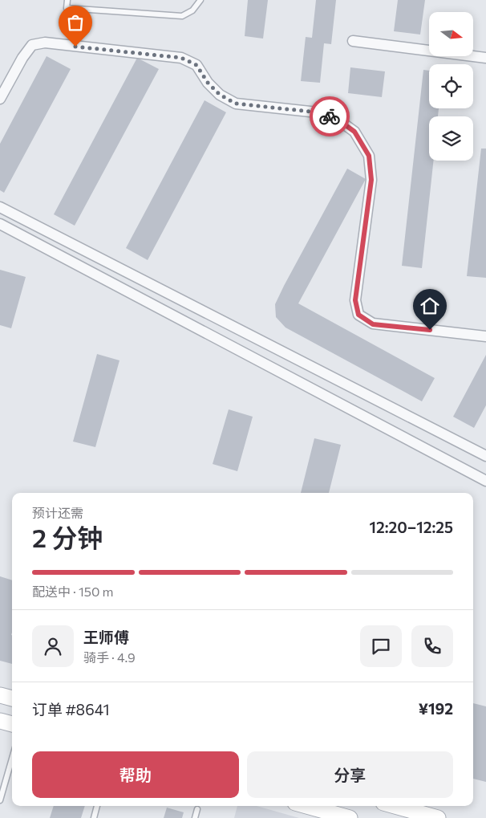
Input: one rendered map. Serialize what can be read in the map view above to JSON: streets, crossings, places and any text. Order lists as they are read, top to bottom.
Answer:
{
  "north": "right",
  "page": {
    "heading": ["2 分钟", "预计还需", "12:20–12:25"],
    "panel": [
      "王师傅",
      "骑手 · 4.9",
      "订单 #8641",
      "¥192"
    ],
    "bar": "配送中 · 150 m",
    "buttons": ["帮助", "分享"]
  }
}
